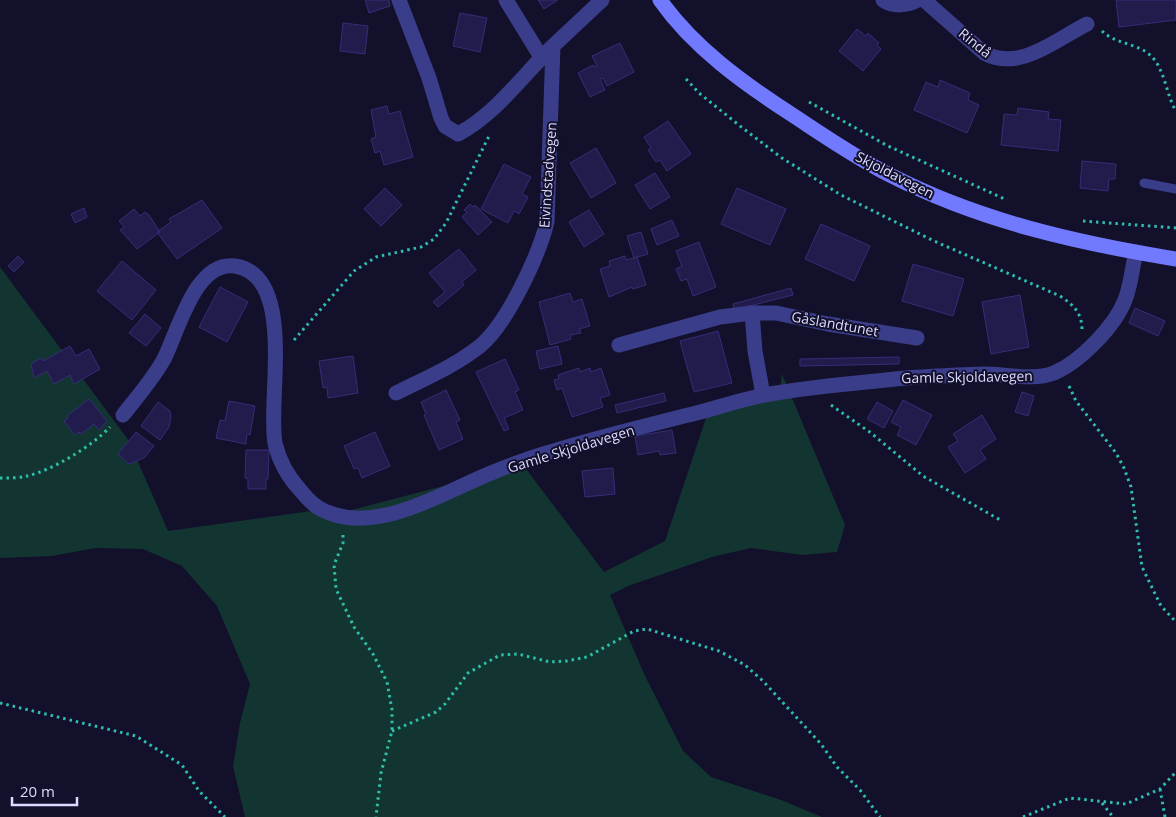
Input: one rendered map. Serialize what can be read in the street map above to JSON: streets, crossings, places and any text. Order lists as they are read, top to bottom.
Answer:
{
  "streets": {
    "main road": ["Skjoldavegen"],
    "street": [
      "Rindå",
      "Eivindstadvegen",
      "Gåslandtunet",
      "Gamle Skjoldavegen"
    ]
  },
  "crossings": [
    ["Skjoldavegen", "Gamle Skjoldavegen"]
  ],
  "scale_bar": "20 m"
}
